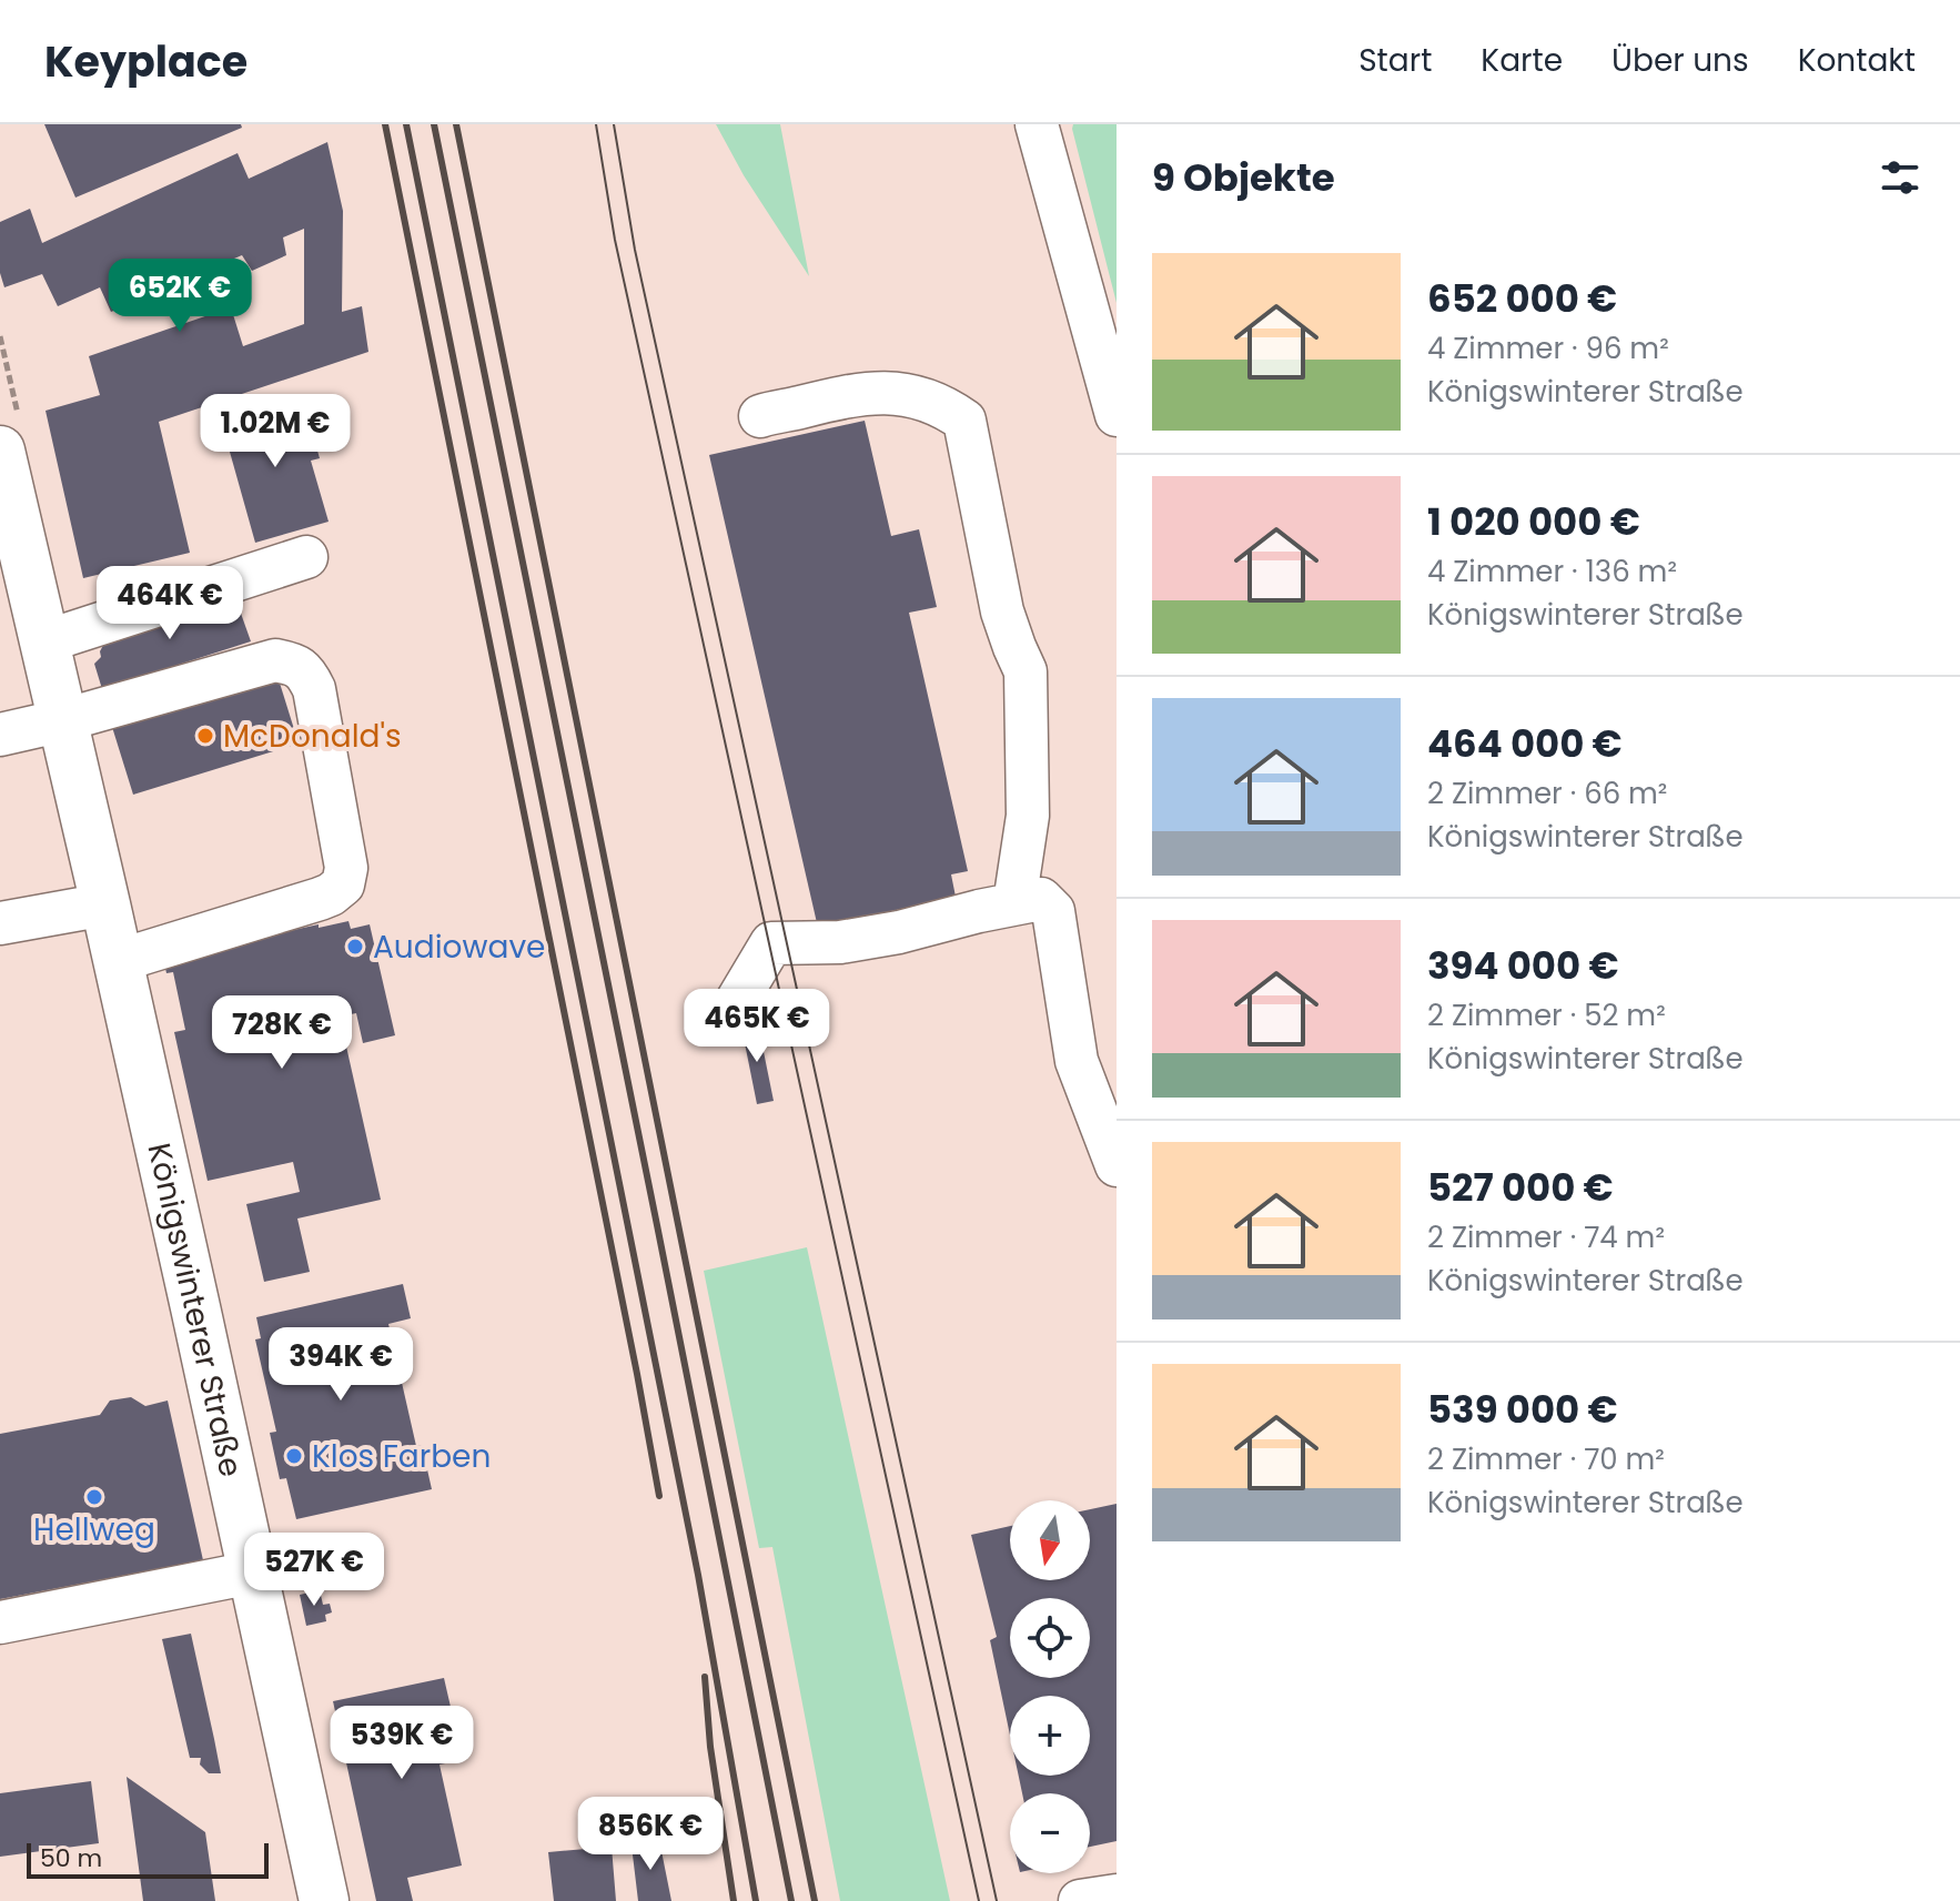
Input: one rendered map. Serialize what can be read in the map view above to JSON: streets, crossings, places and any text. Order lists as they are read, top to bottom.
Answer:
{
  "streets": {
    "main road": ["Königswinterer Straße"]
  },
  "places": [
    "McDonald's",
    "Audiowave",
    "Klos Farben",
    "Hellweg"
  ],
  "scale_bar": "50 m",
  "north": "bottom",
  "page": {
    "header": "Keyplace",
    "nav": [
      "Start",
      "Karte",
      "Über uns",
      "Kontakt"
    ],
    "heading": "9 Objekte",
    "list": [
      {
        "name": "652 000 €",
        "note": "4 Zimmer · 96 m² · Königswinterer Straße"
      },
      {
        "name": "1 020 000 €",
        "note": "4 Zimmer · 136 m² · Königswinterer Straße"
      },
      {
        "name": "464 000 €",
        "note": "2 Zimmer · 66 m² · Königswinterer Straße"
      },
      {
        "name": "394 000 €",
        "note": "2 Zimmer · 52 m² · Königswinterer Straße"
      },
      {
        "name": "527 000 €",
        "note": "2 Zimmer · 74 m² · Königswinterer Straße"
      },
      {
        "name": "539 000 €",
        "note": "2 Zimmer · 70 m² · Königswinterer Straße"
      }
    ],
    "price": [
      "652K €",
      "1.02M €",
      "464K €",
      "465K €",
      "728K €",
      "394K €",
      "527K €",
      "539K €",
      "856K €"
    ],
    "map_buttons": ["+", "−"],
    "scale": "50 m"
  }
}
